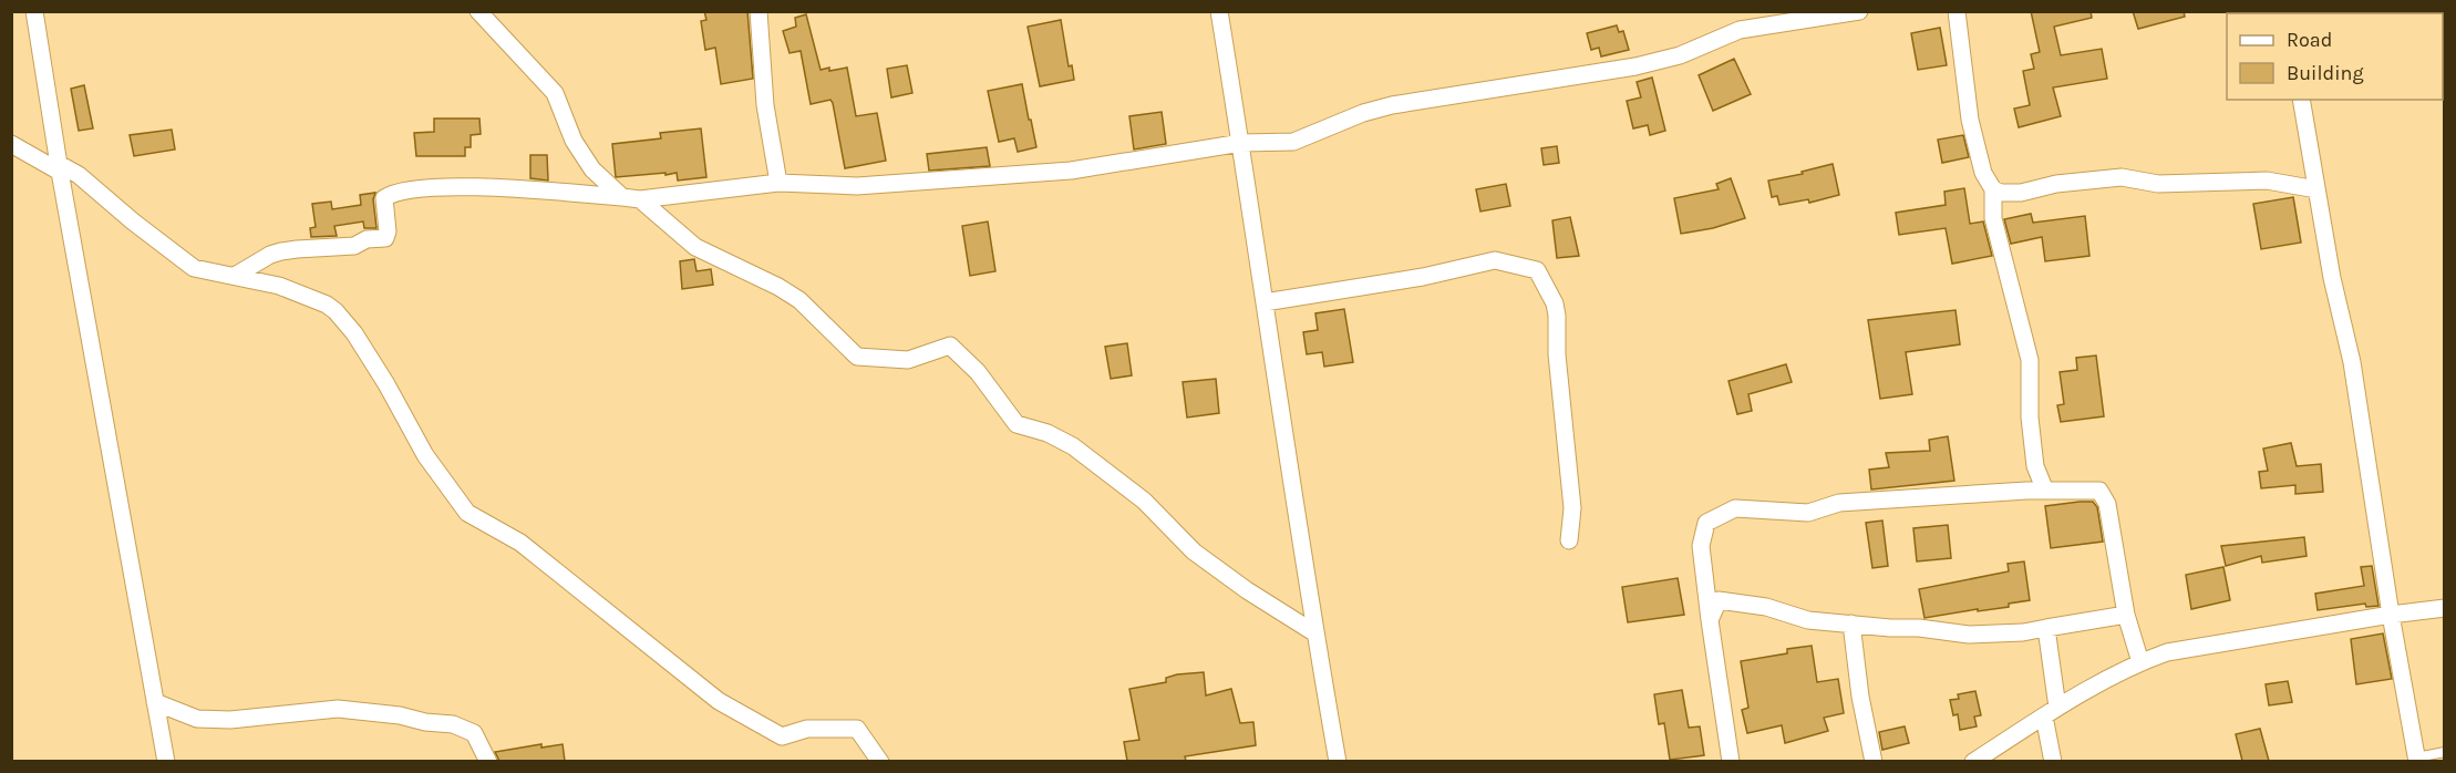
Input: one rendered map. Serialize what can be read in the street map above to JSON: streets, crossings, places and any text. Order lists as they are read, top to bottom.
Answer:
{
  "legend": ["Road", "Building"]
}
